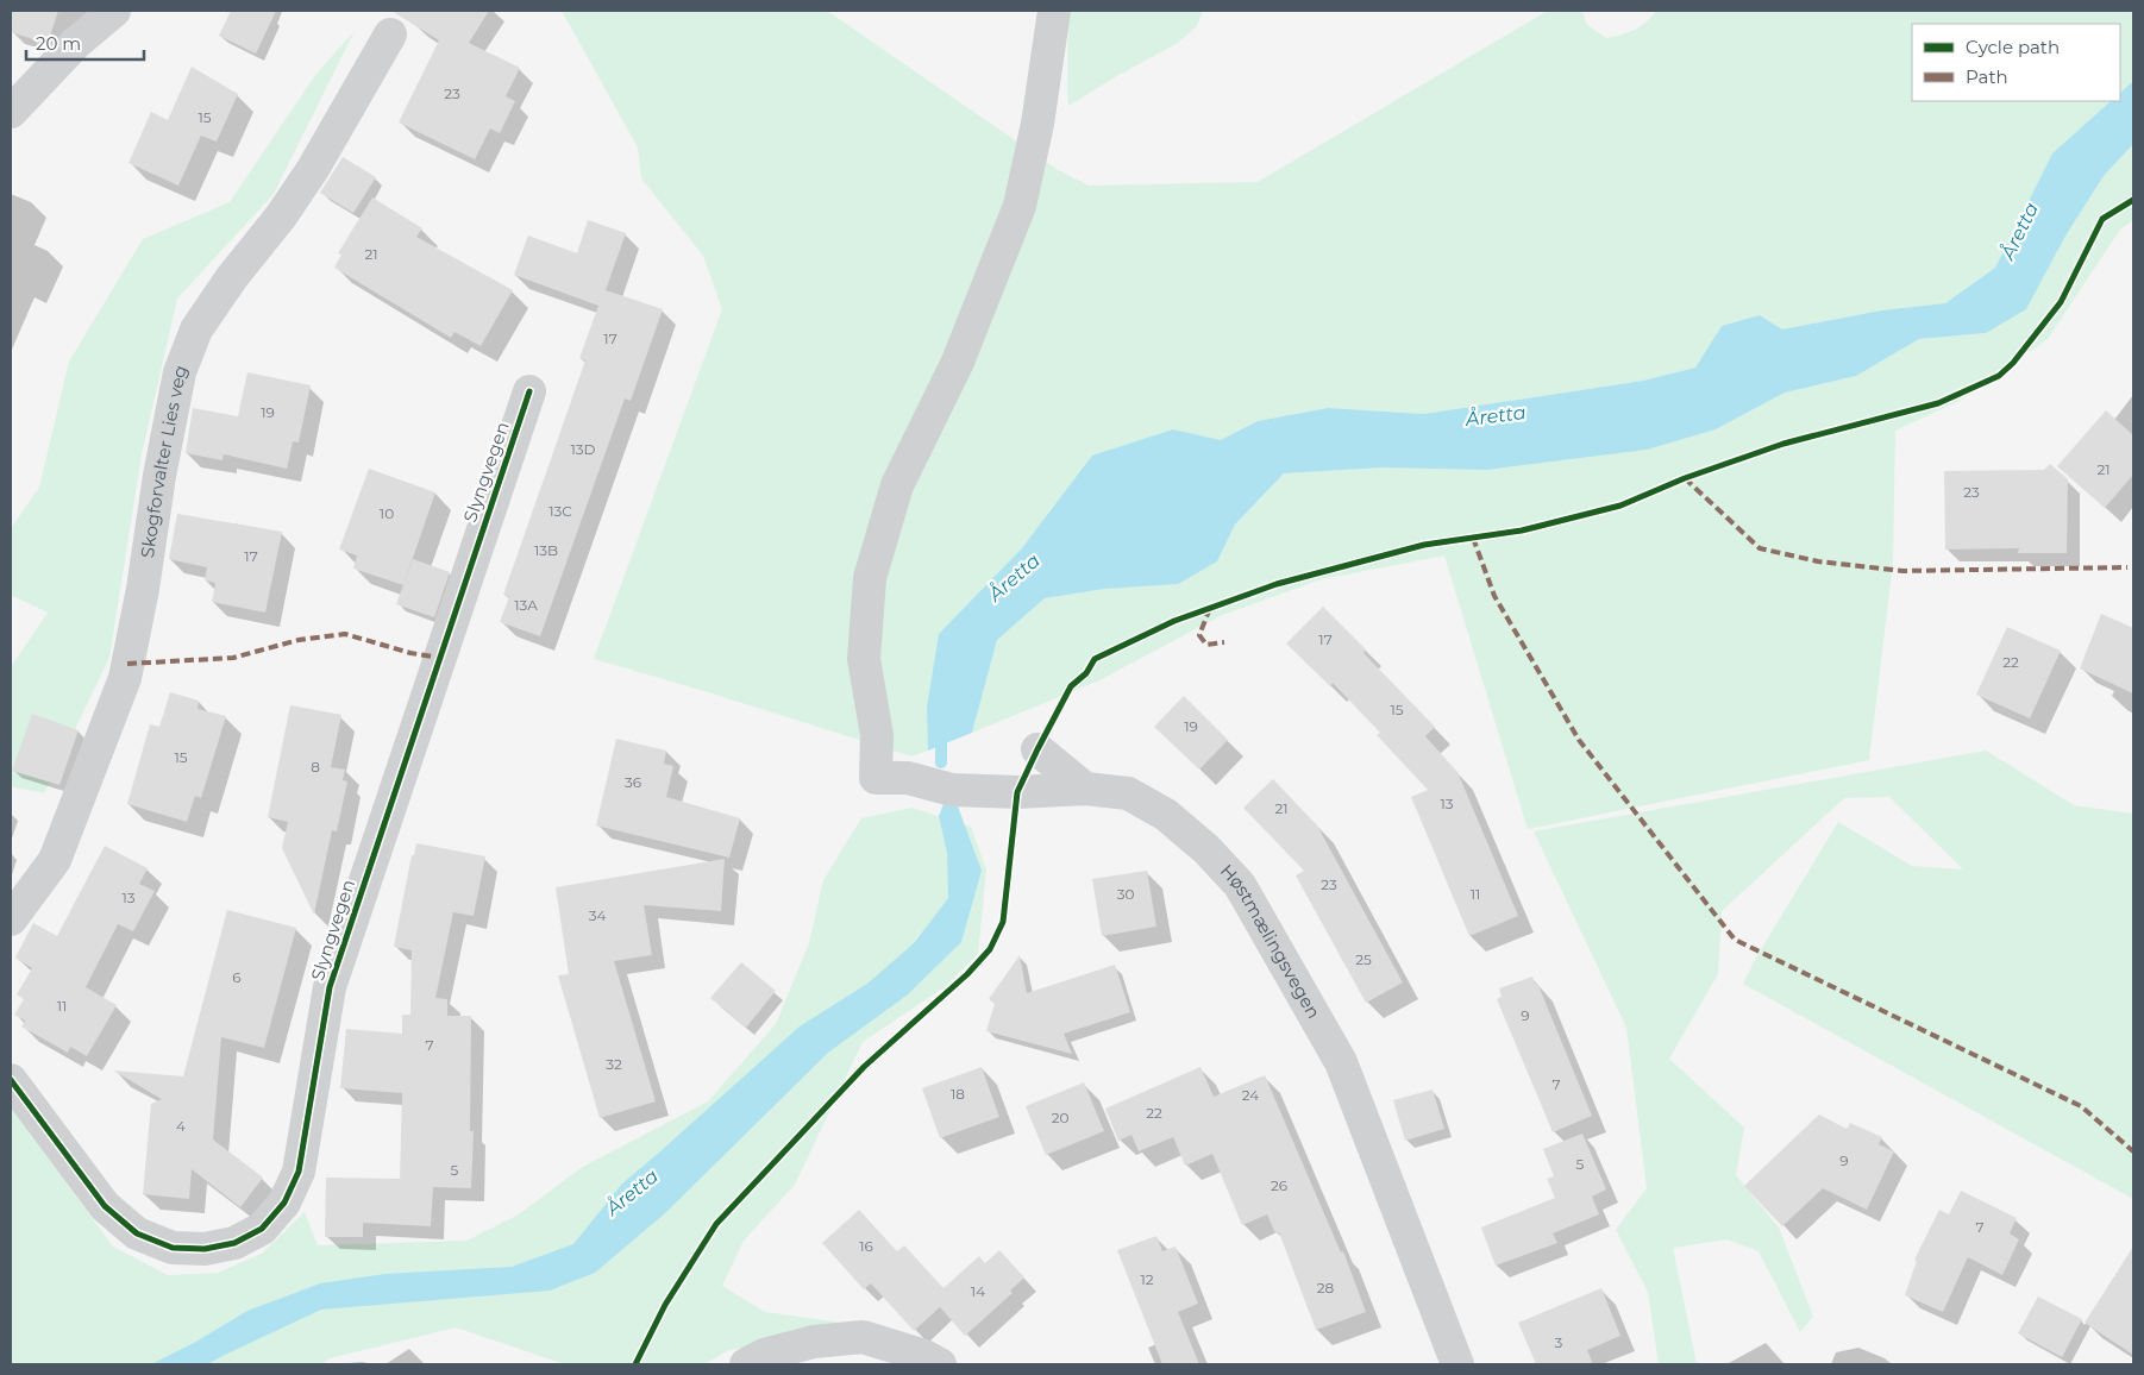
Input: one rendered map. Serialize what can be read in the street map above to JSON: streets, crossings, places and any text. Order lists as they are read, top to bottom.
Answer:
{
  "streets": {
    "street": ["Skogforvalter Lies veg", "Slyngvegen", "Høstmælingsvegen"]
  },
  "water": ["Åretta"],
  "house_numbers": [
    "23",
    "15",
    "21",
    "17",
    "19",
    "13D",
    "21",
    "23",
    "13C",
    "10",
    "13B",
    "17",
    "13A",
    "17",
    "22",
    "15",
    "19",
    "15",
    "8",
    "36",
    "13",
    "21",
    "23",
    "30",
    "11",
    "13",
    "34",
    "25",
    "6",
    "11",
    "9",
    "7",
    "32",
    "7",
    "18",
    "24",
    "22",
    "20",
    "4",
    "9",
    "5",
    "5",
    "26",
    "7",
    "16",
    "12",
    "28",
    "14",
    "3"
  ],
  "legend": ["Cycle path", "Path"],
  "scale_bar": "20 m"
}
